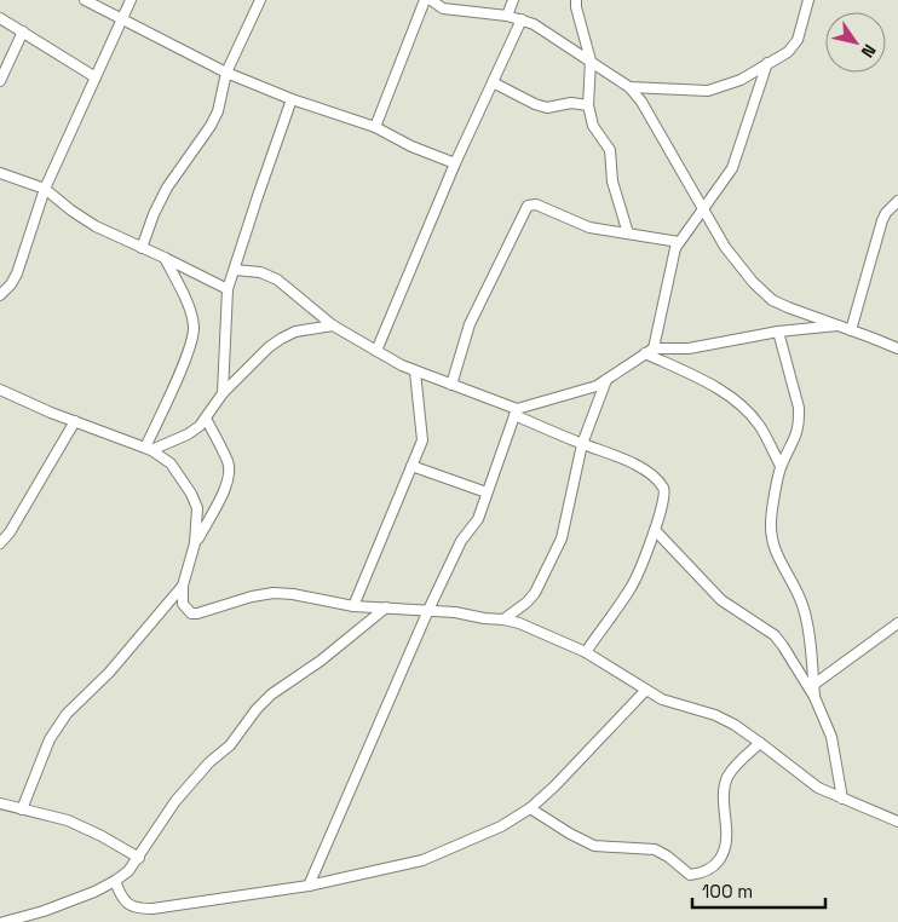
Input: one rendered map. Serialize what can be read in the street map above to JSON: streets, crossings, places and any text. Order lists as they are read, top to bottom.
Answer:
{
  "scale_bar": "100 m",
  "north": "bottom right"
}
